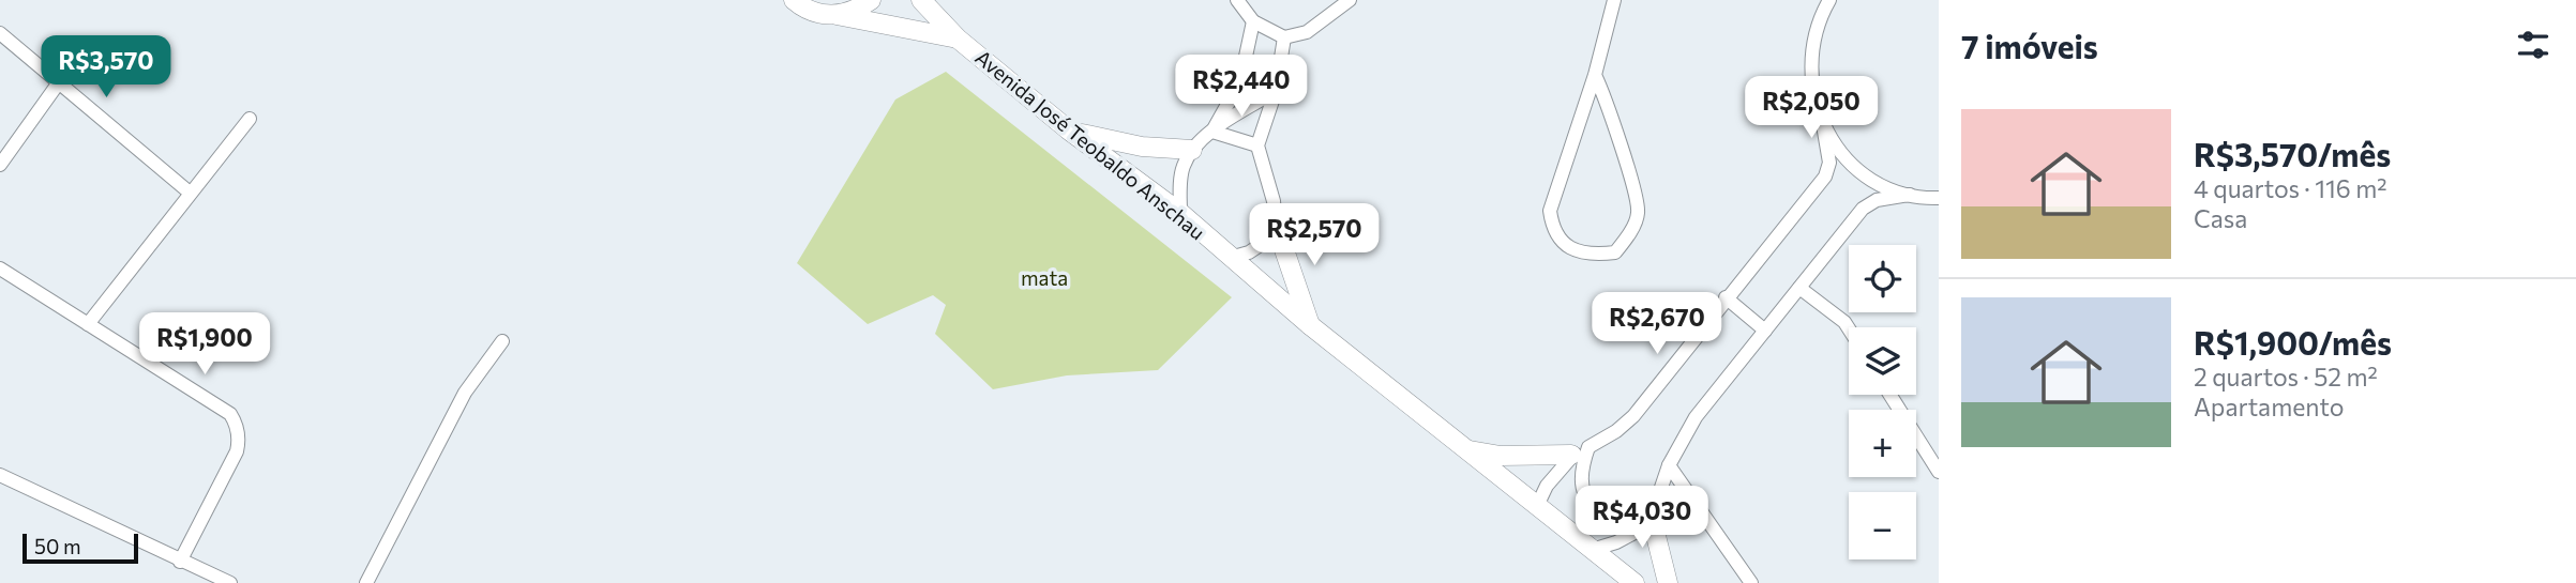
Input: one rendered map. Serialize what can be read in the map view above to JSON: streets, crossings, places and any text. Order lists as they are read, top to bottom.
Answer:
{
  "streets": {
    "street": ["Avenida José Teobaldo Anschau"]
  },
  "parks": ["mata"],
  "scale_bar": "50 m",
  "page": {
    "heading": "7 imóveis",
    "price": [
      "R$3,570",
      "R$2,440",
      "R$2,050",
      "R$2,570",
      "R$2,670",
      "R$1,900",
      "R$4,030"
    ],
    "list": [
      {
        "name": "R$3,570/mês",
        "note": "4 quartos · 116 m² · Casa"
      },
      {
        "name": "R$1,900/mês",
        "note": "2 quartos · 52 m² · Apartamento"
      }
    ],
    "map_buttons": ["+", "−"],
    "scale": "50 m"
  }
}
